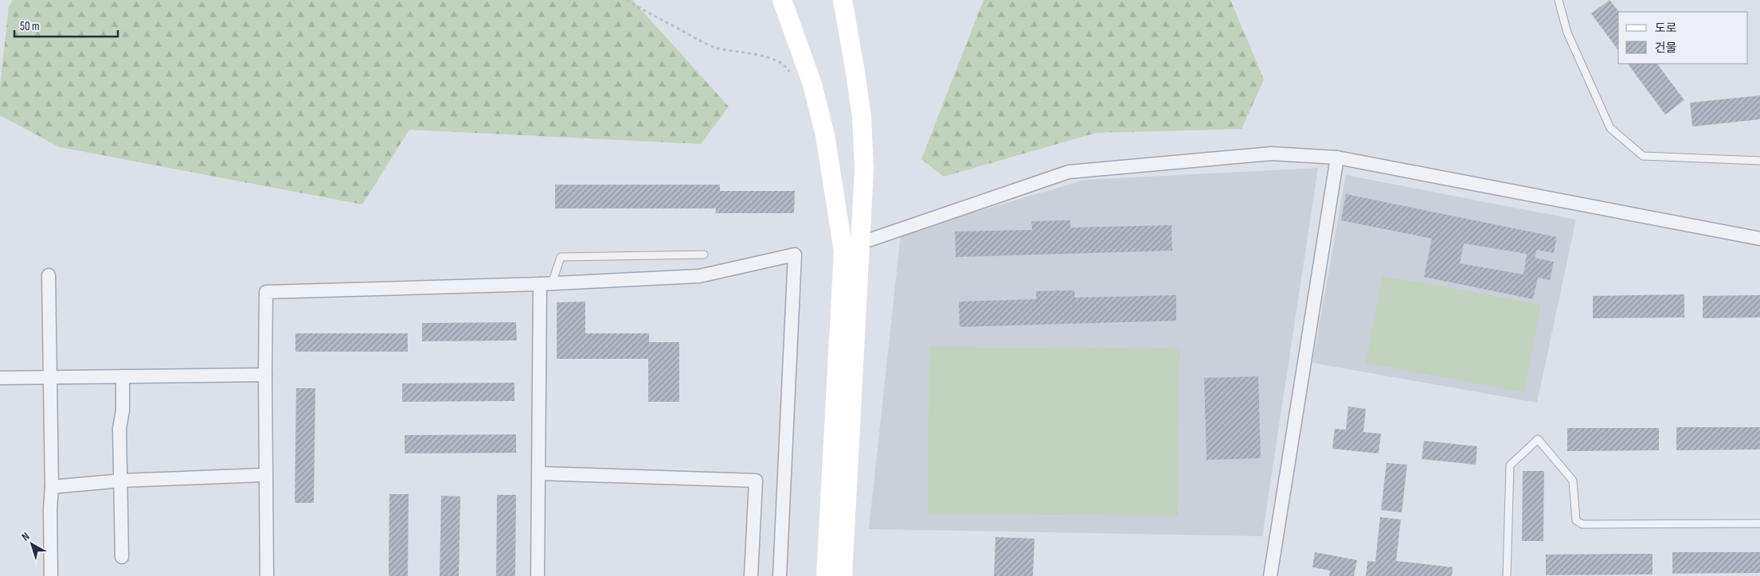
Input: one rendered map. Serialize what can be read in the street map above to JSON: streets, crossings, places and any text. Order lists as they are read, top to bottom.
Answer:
{
  "legend": ["도로", "건물"],
  "scale_bar": "50 m",
  "north": "top left"
}
